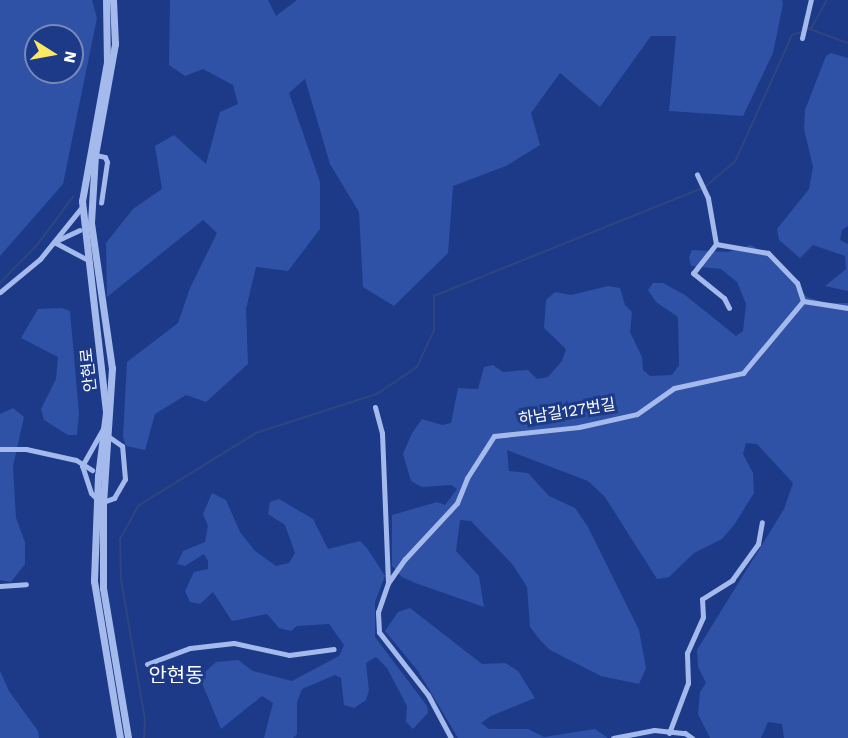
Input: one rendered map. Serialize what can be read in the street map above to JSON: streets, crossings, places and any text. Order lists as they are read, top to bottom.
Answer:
{
  "streets": {
    "street": ["안현로", "하남길127번길"]
  },
  "districts": ["안현동"],
  "north": "right"
}
